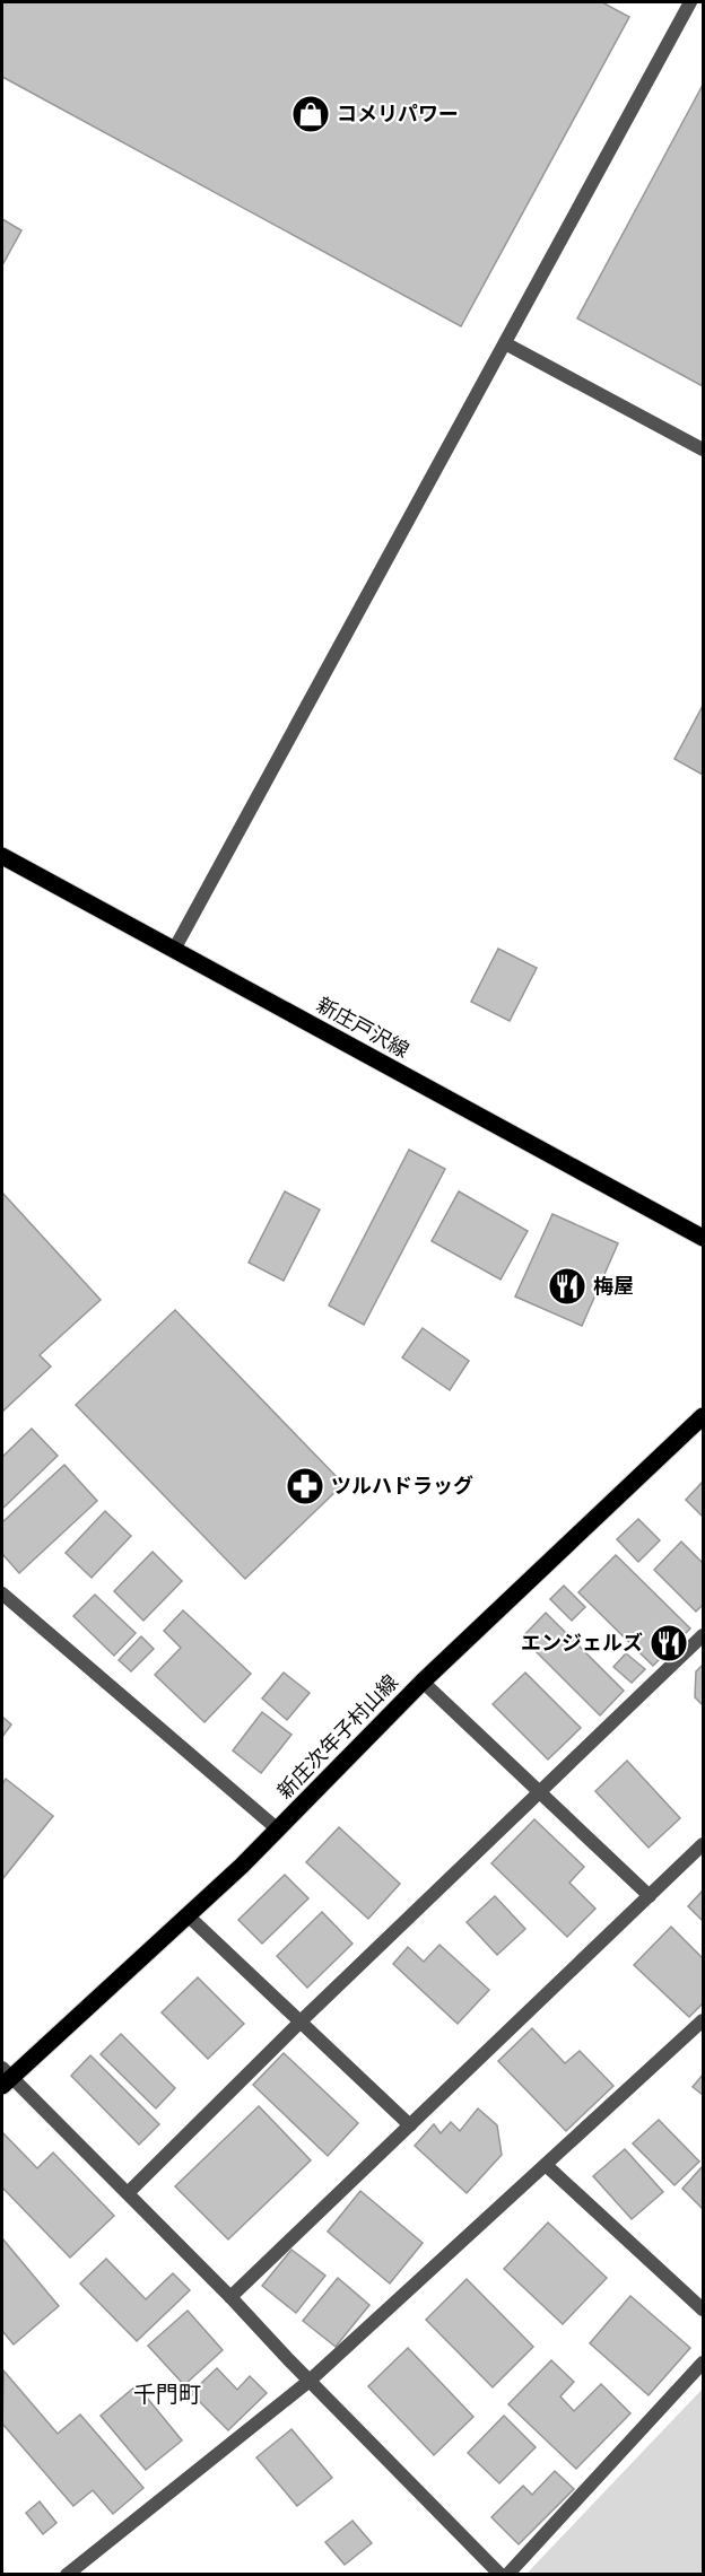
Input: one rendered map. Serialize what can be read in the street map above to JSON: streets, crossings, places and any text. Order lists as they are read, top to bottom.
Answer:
{
  "streets": {
    "main road": ["新庄戸沢線", "新庄次年子村山線"]
  },
  "districts": ["千門町"],
  "places": {
    "shop": ["コメリパワー"],
    "restaurant": ["梅屋", "エンジェルズ"],
    "pharmacy": ["ツルハドラッグ"]
  }
}
